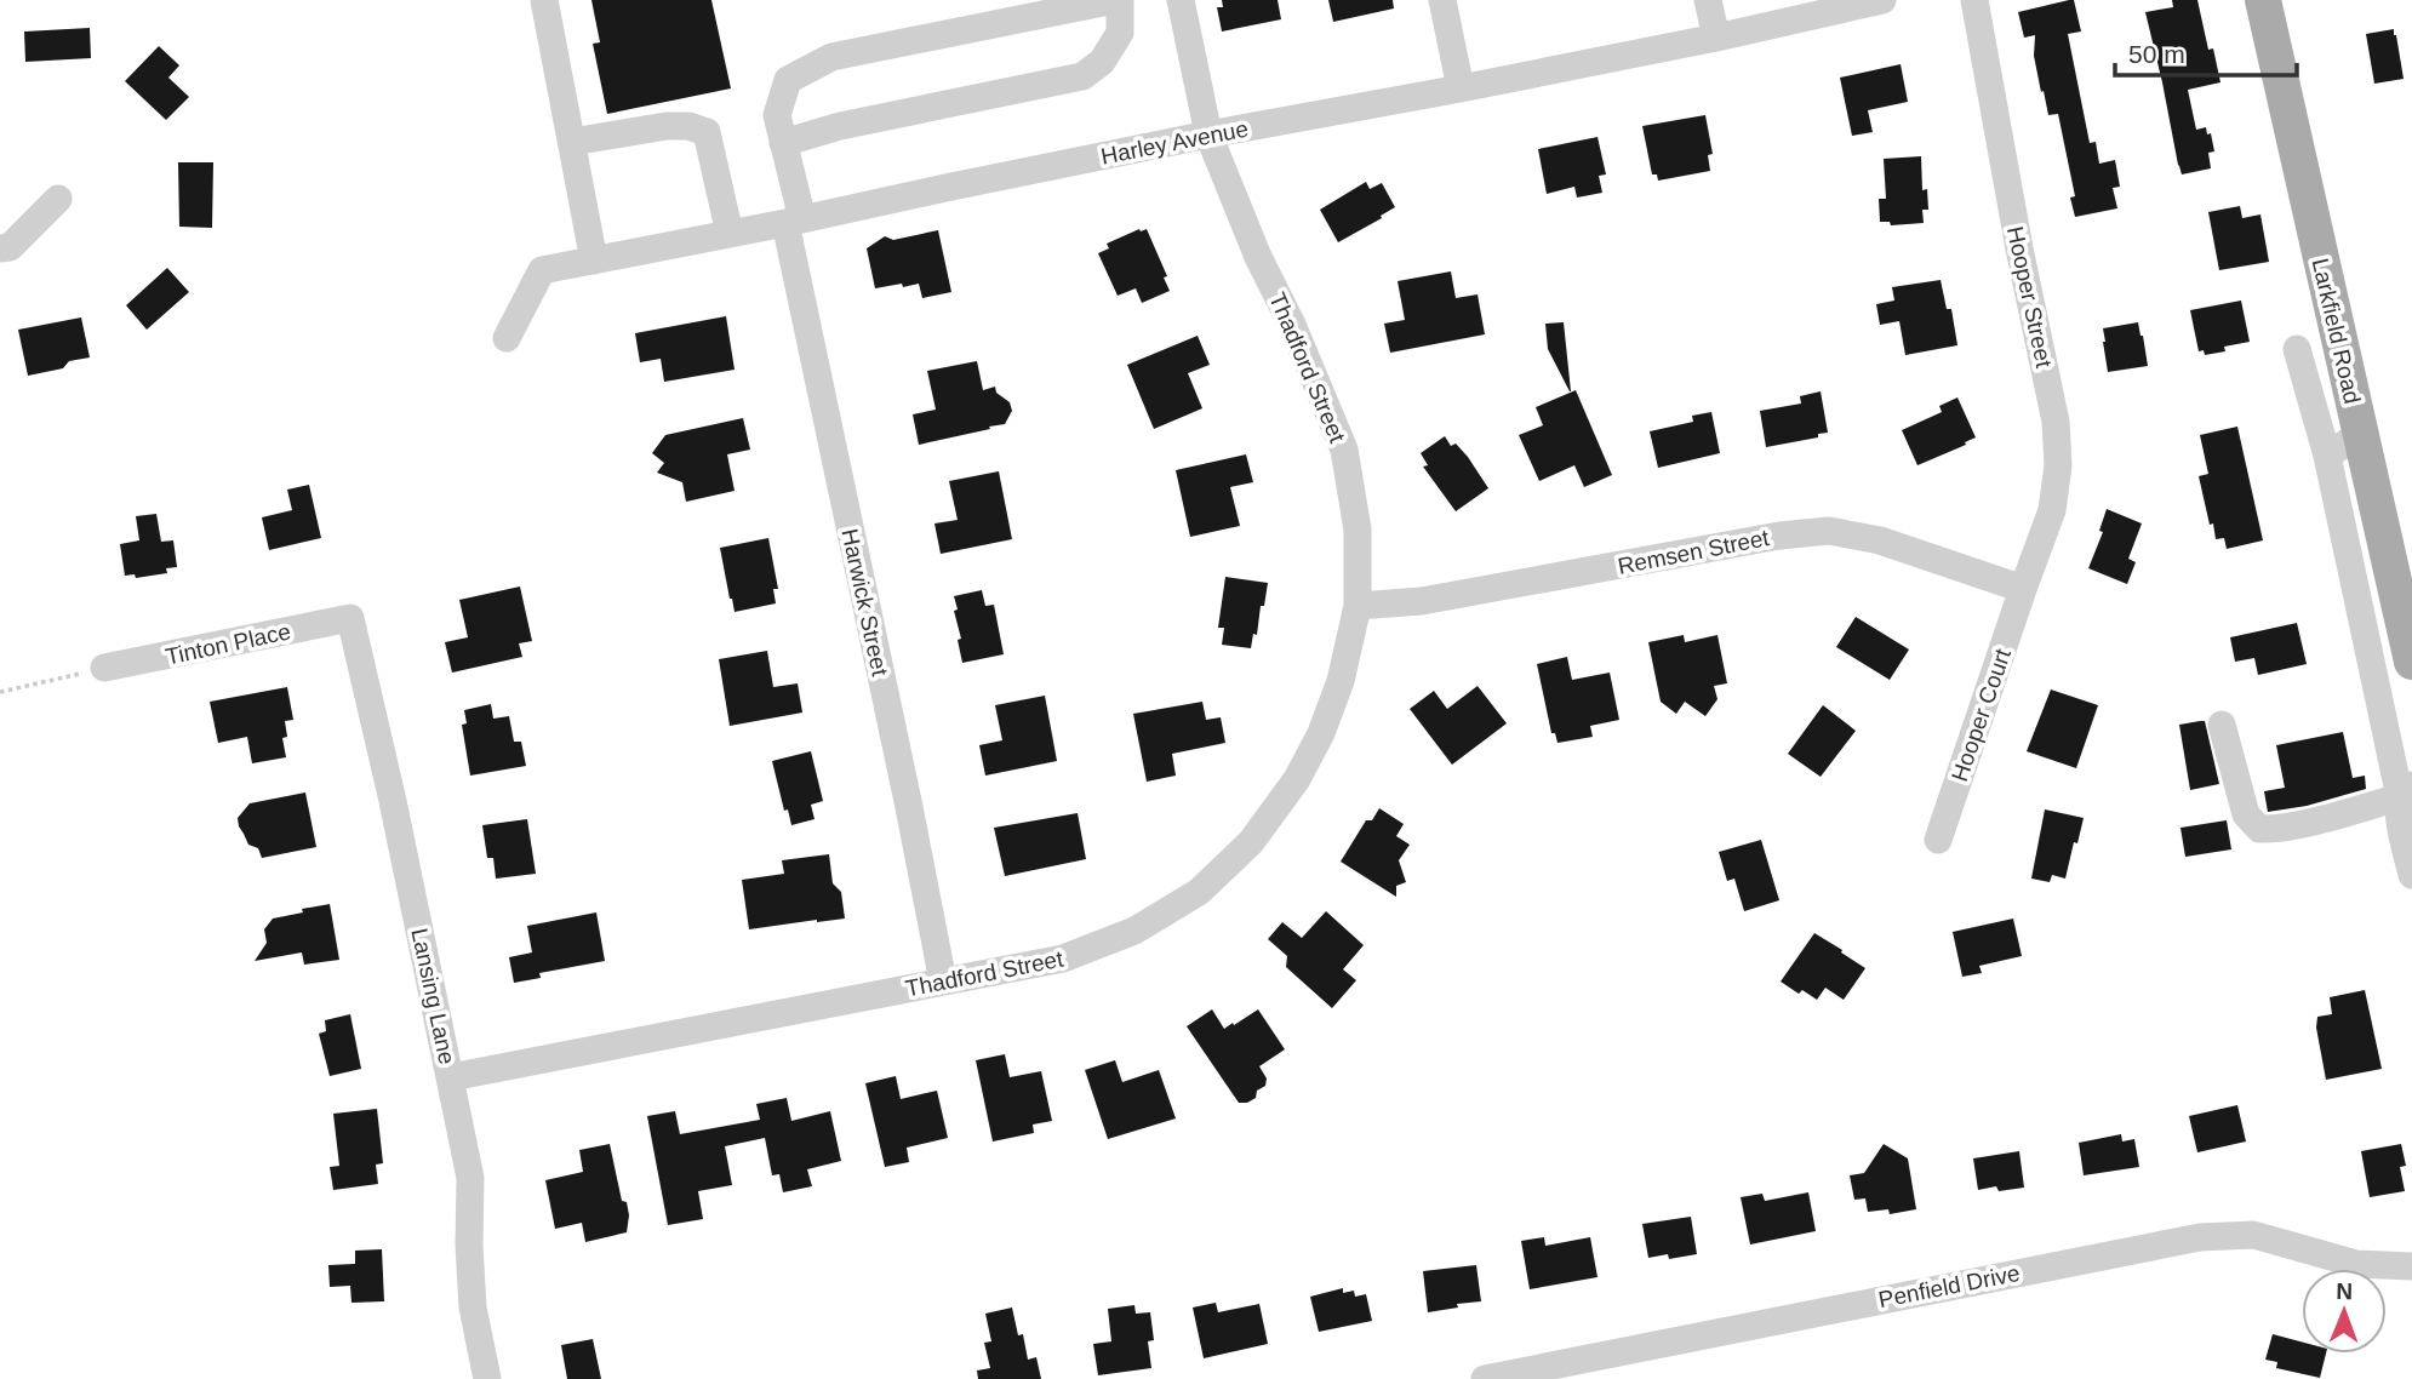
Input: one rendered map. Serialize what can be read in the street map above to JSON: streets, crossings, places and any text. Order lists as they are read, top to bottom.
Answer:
{
  "streets": {
    "main road": ["Larkfield Road"],
    "street": [
      "Harley Avenue",
      "Hooper Street",
      "Thadford Street",
      "Remsen Street",
      "Harwick Street",
      "Tinton Place",
      "Hooper Court",
      "Lansing Lane",
      "Penfield Drive"
    ]
  },
  "crossings": [
    ["Harley Avenue", "Thadford Street"],
    ["Harley Avenue", "Harwick Street"],
    ["Hooper Street", "Remsen Street"],
    ["Hooper Street", "Hooper Court"],
    ["Thadford Street", "Remsen Street"],
    ["Thadford Street", "Harwick Street"],
    ["Thadford Street", "Lansing Lane"],
    ["Remsen Street", "Hooper Court"],
    ["Tinton Place", "Lansing Lane"]
  ],
  "scale_bar": "50 m",
  "north": "top"
}
